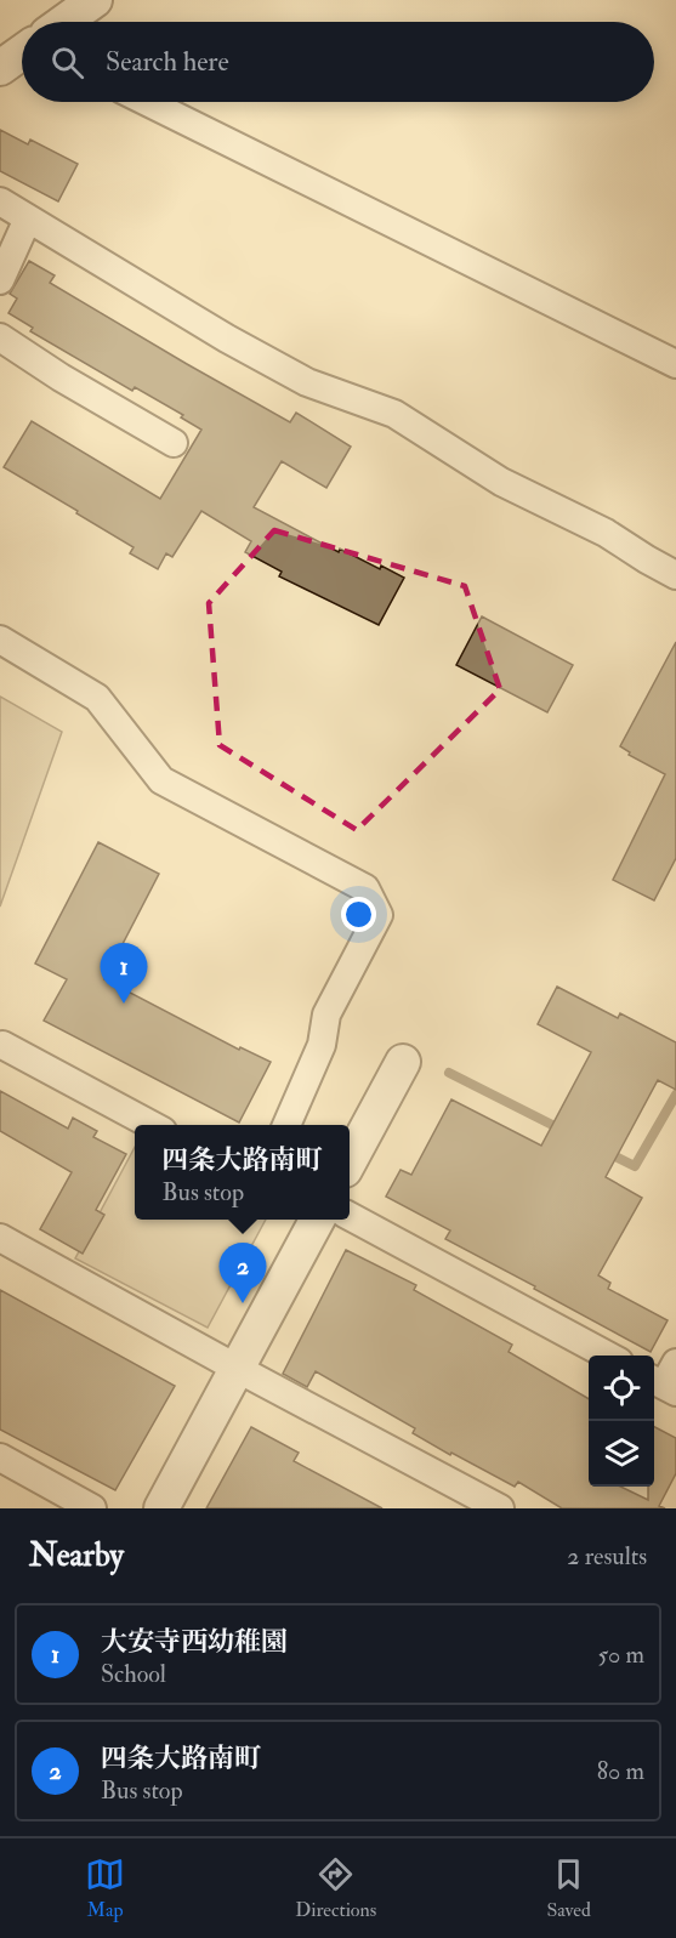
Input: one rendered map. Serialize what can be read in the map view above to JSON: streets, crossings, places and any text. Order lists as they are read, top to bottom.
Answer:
{
  "page": {
    "search": "Search here",
    "pins": ["1", "2"],
    "popup": ["四条大路南町", "Bus stop"],
    "heading": ["Nearby", "2 results"],
    "list": [
      {
        "mark": "1",
        "name": "大安寺西幼稚園",
        "note": "School",
        "value": "50 m"
      },
      {
        "mark": "2",
        "name": "四条大路南町",
        "note": "Bus stop",
        "value": "80 m"
      }
    ],
    "nav": ["Map", "Directions", "Saved"]
  }
}
